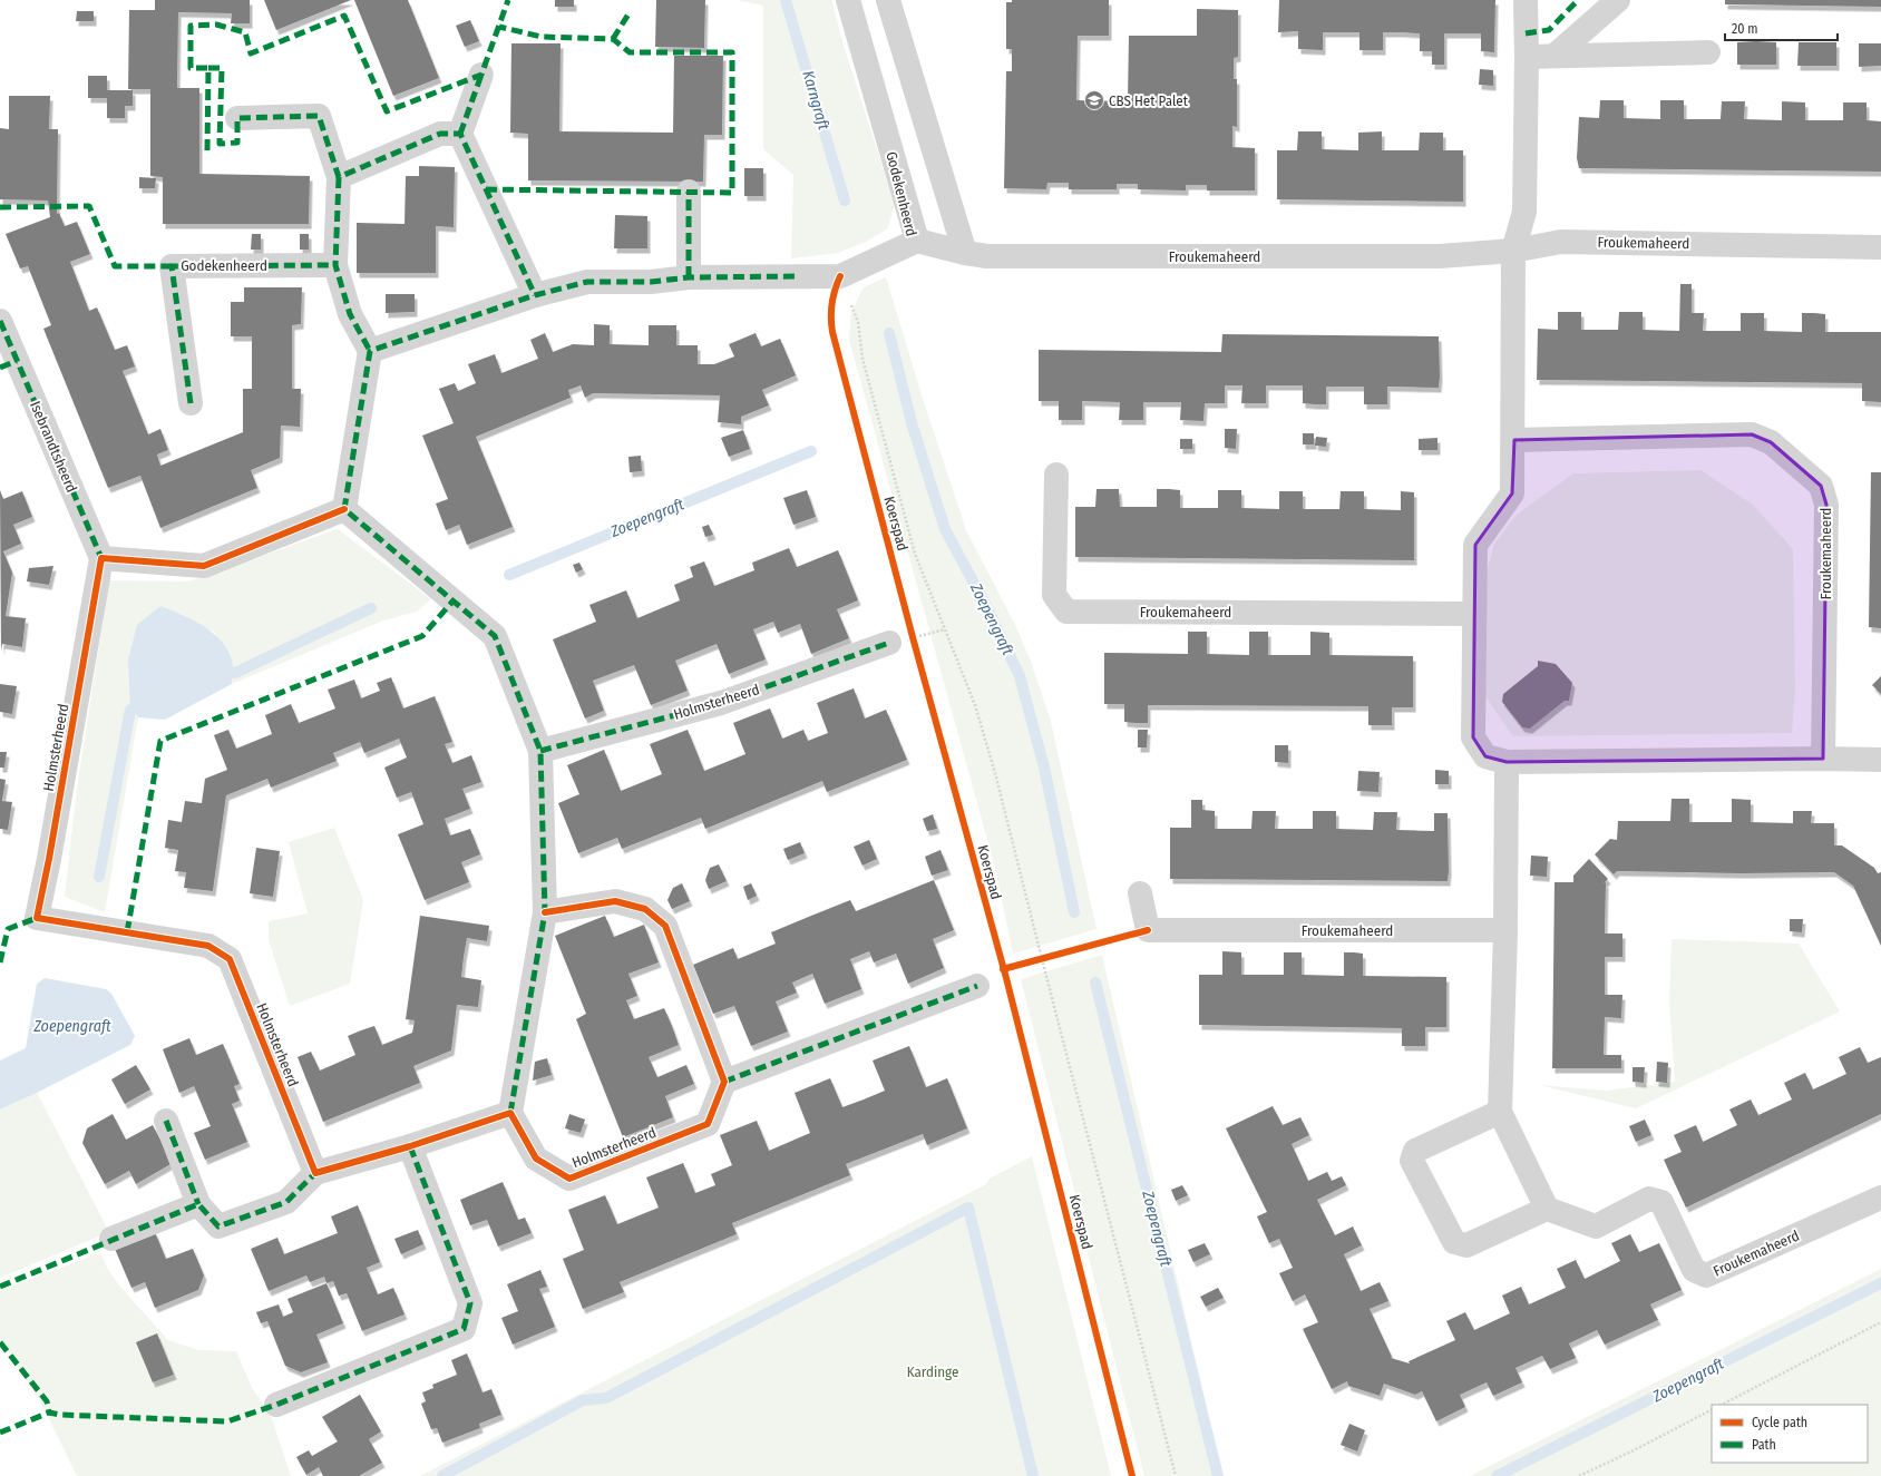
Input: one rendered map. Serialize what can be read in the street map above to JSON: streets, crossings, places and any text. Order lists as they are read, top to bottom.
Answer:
{
  "streets": {
    "street": [
      "Godekenheerd",
      "Froukemaheerd",
      "Isebrandtsheerd",
      "Holmsterheerd"
    ],
    "cycle path": ["Koerspad"]
  },
  "crossings": [
    ["Godekenheerd", "Froukemaheerd"],
    ["Isebrandtsheerd", "Holmsterheerd"]
  ],
  "water": ["Karngraft", "Zoepengraft"],
  "parks": ["Kardinge"],
  "places": {
    "school or university": ["CBS Het Palet"]
  },
  "legend": ["Cycle path", "Path"],
  "scale_bar": "20 m"
}
